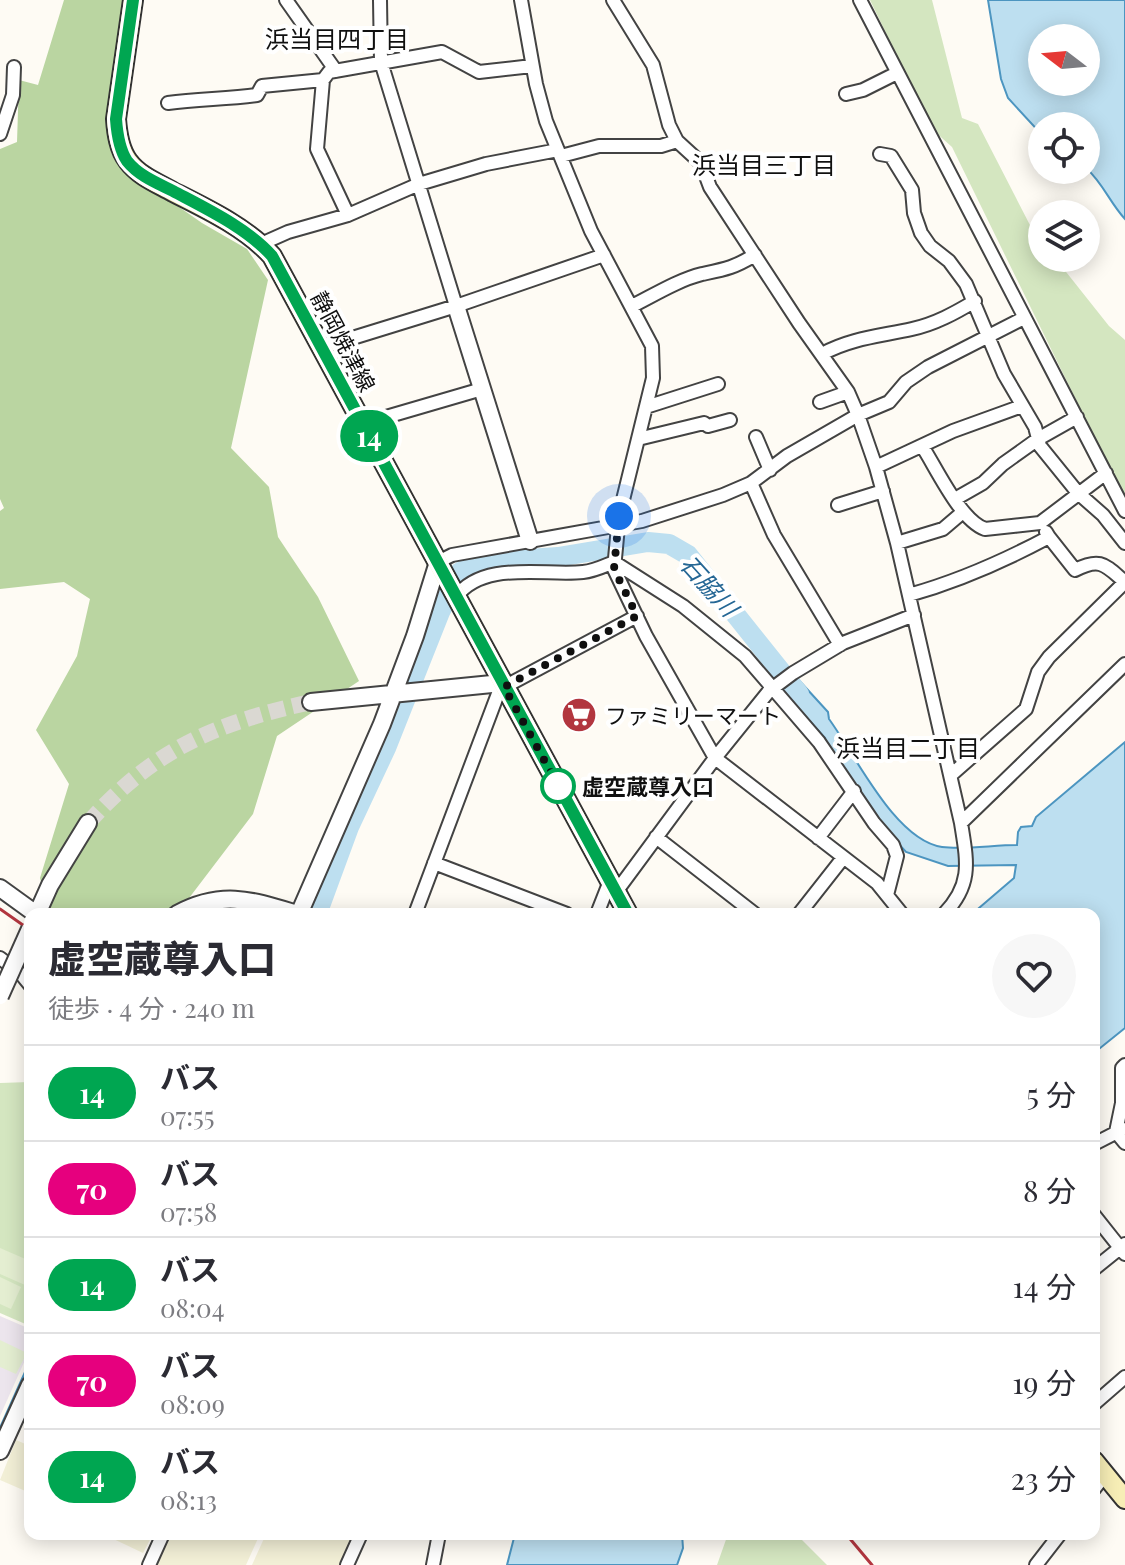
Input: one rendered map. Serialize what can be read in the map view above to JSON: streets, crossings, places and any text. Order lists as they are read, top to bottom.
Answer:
{
  "streets": {
    "main road": ["静岡焼津線"]
  },
  "districts": ["浜当目四丁目", "浜当目三丁目", "浜当目二丁目"],
  "water": ["石脇川"],
  "places": {
    "supermarket": ["ファミリーマート"],
    "other": ["虚空蔵尊入口"]
  },
  "lines": ["bus line 14"],
  "north": "left",
  "page": {
    "on_map": "14",
    "heading": ["虚空蔵尊入口", "徒歩 · 4 分 · 240 m"],
    "list": [
      {
        "mark": "14",
        "name": "バス",
        "note": "07:55",
        "value": "5 分"
      },
      {
        "mark": "70",
        "name": "バス",
        "note": "07:58",
        "value": "8 分"
      },
      {
        "mark": "14",
        "name": "バス",
        "note": "08:04",
        "value": "14 分"
      },
      {
        "mark": "70",
        "name": "バス",
        "note": "08:09",
        "value": "19 分"
      },
      {
        "mark": "14",
        "name": "バス",
        "note": "08:13",
        "value": "23 分"
      }
    ]
  }
}
